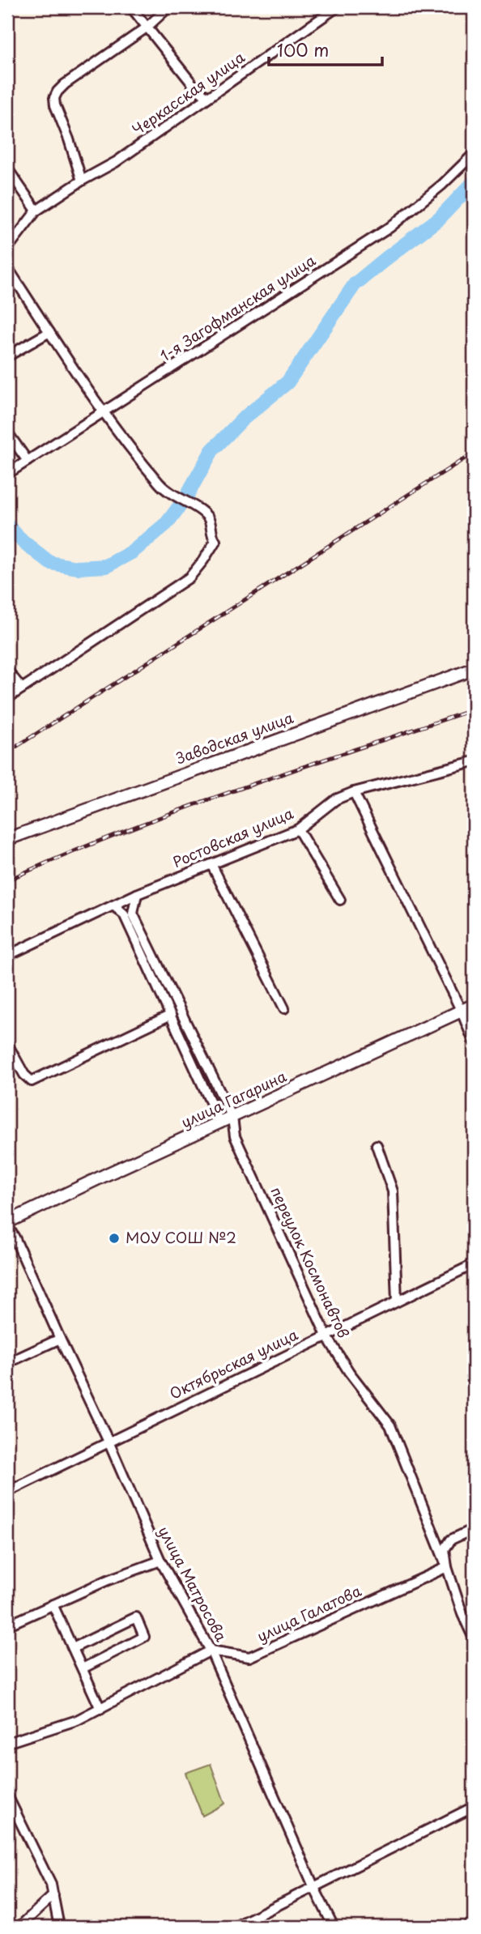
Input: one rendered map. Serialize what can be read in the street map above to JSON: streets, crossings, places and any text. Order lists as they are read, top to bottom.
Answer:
{
  "streets": {
    "main road": ["Заводская улица", "улица Гагарина"],
    "street": [
      "Черкасская улица",
      "1-я Загофманская улица",
      "Ростовская улица",
      "переулок Космонавтов",
      "Октябрьская улица",
      "улица Матросова",
      "улица Галатова"
    ]
  },
  "crossings": [
    ["Ростовская улица", "переулок Космонавтов"],
    ["улица Гагарина", "переулок Космонавтов"],
    ["улица Гагарина", "улица Матросова"],
    ["переулок Космонавтов", "Октябрьская улица"],
    ["переулок Космонавтов", "улица Галатова"],
    ["Октябрьская улица", "улица Матросова"],
    ["улица Матросова", "улица Галатова"]
  ],
  "places": ["МОУ СОШ №2"],
  "scale_bar": "100 m"
}
